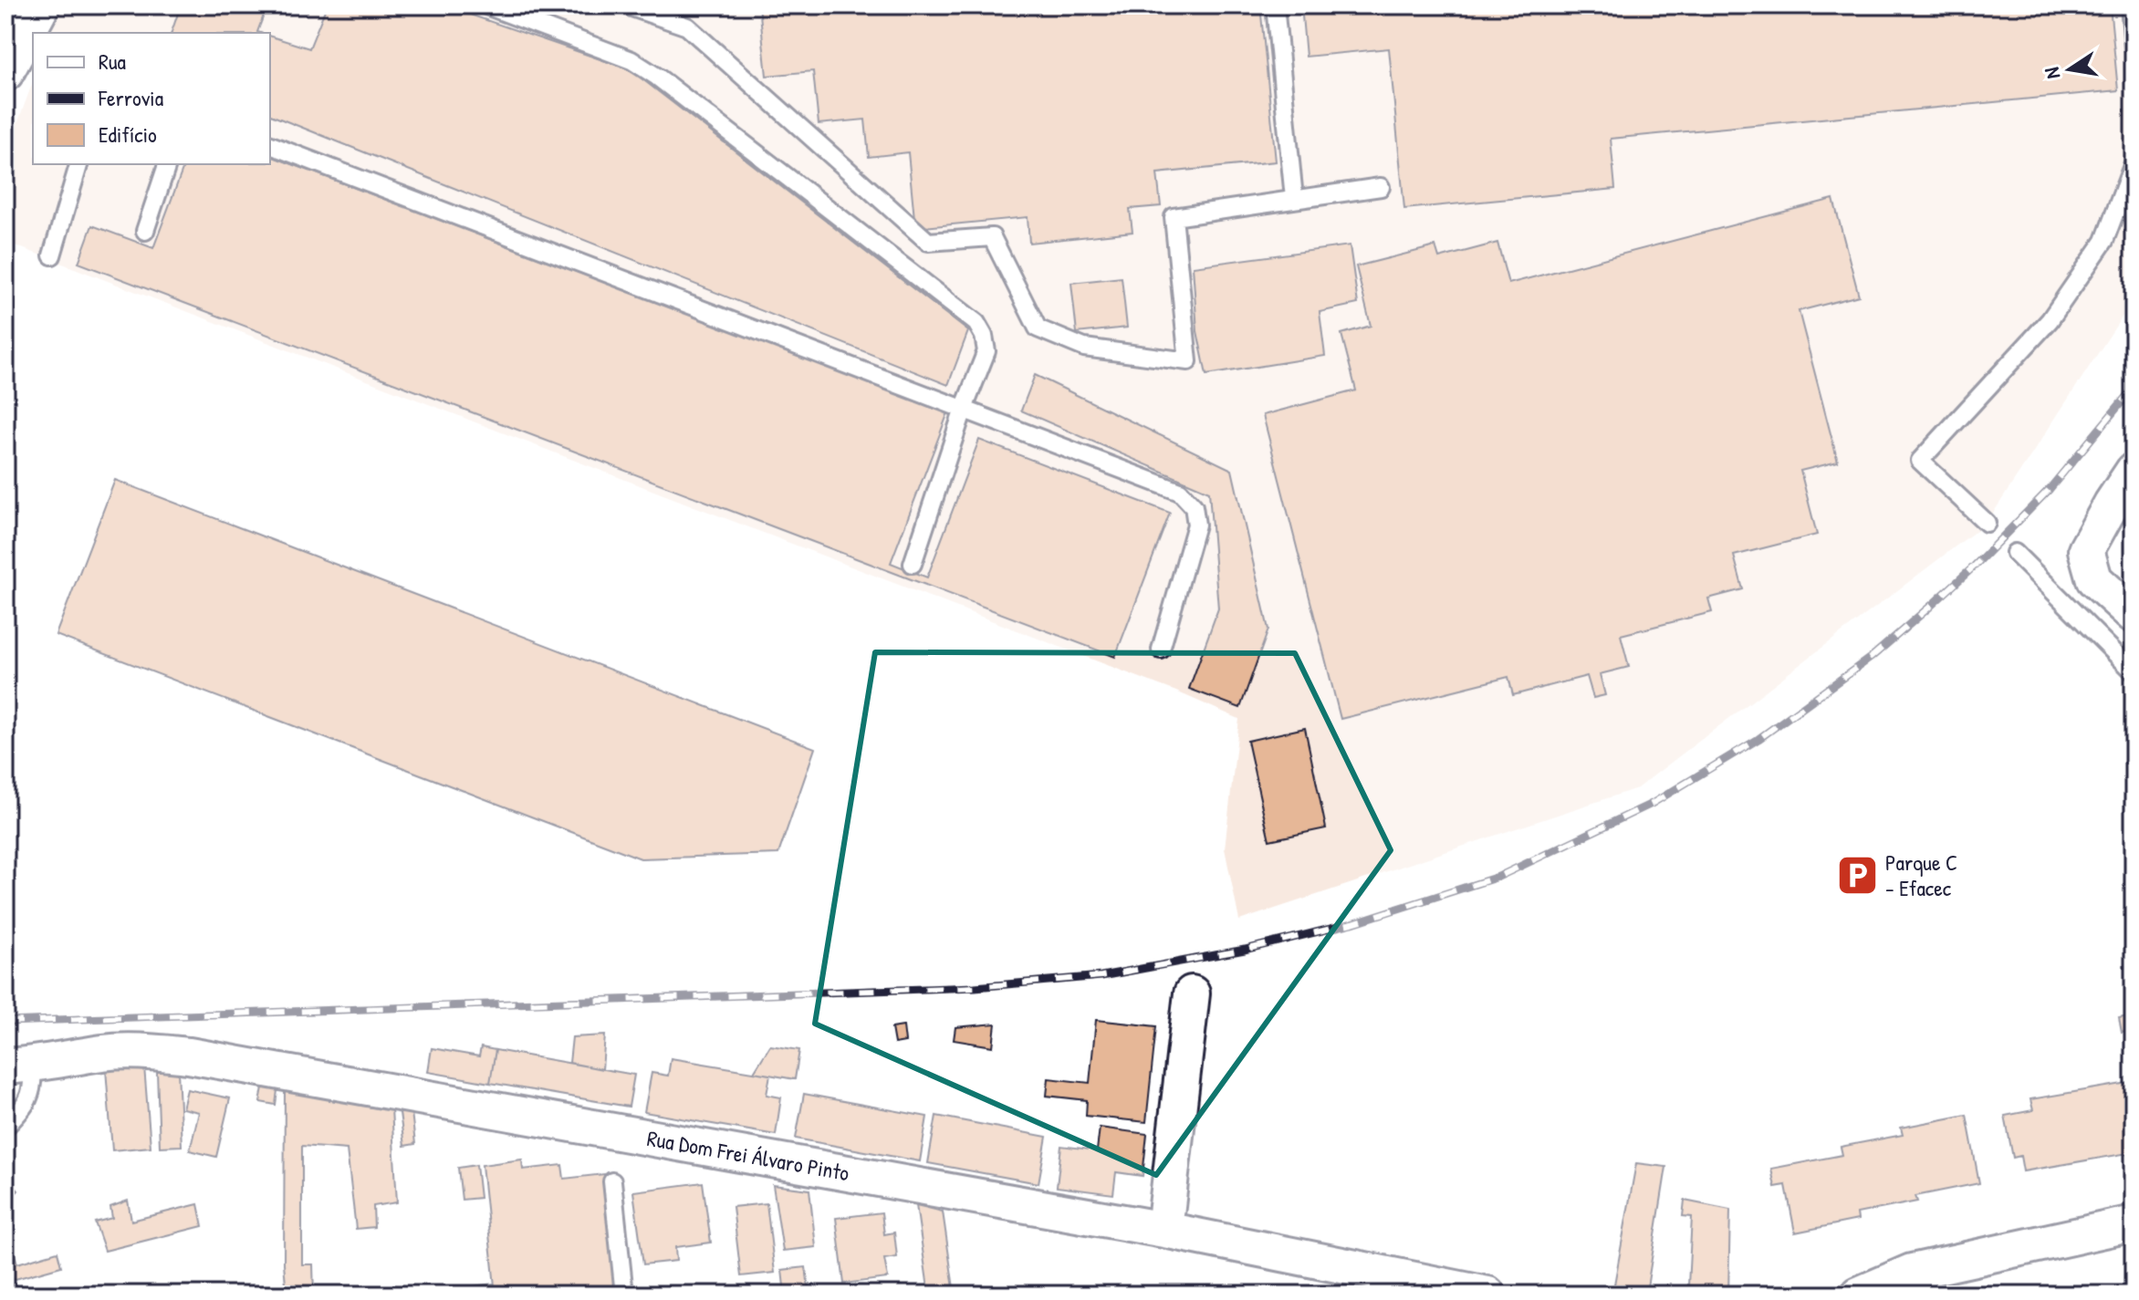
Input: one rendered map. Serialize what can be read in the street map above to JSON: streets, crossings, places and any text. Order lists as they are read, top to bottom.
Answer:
{
  "streets": {
    "street": ["Rua Dom Frei Álvaro Pinto"]
  },
  "places": {
    "parking": ["Parque C - Efacec"]
  },
  "legend": ["Rua", "Ferrovia", "Edifício"],
  "north": "left"
}
